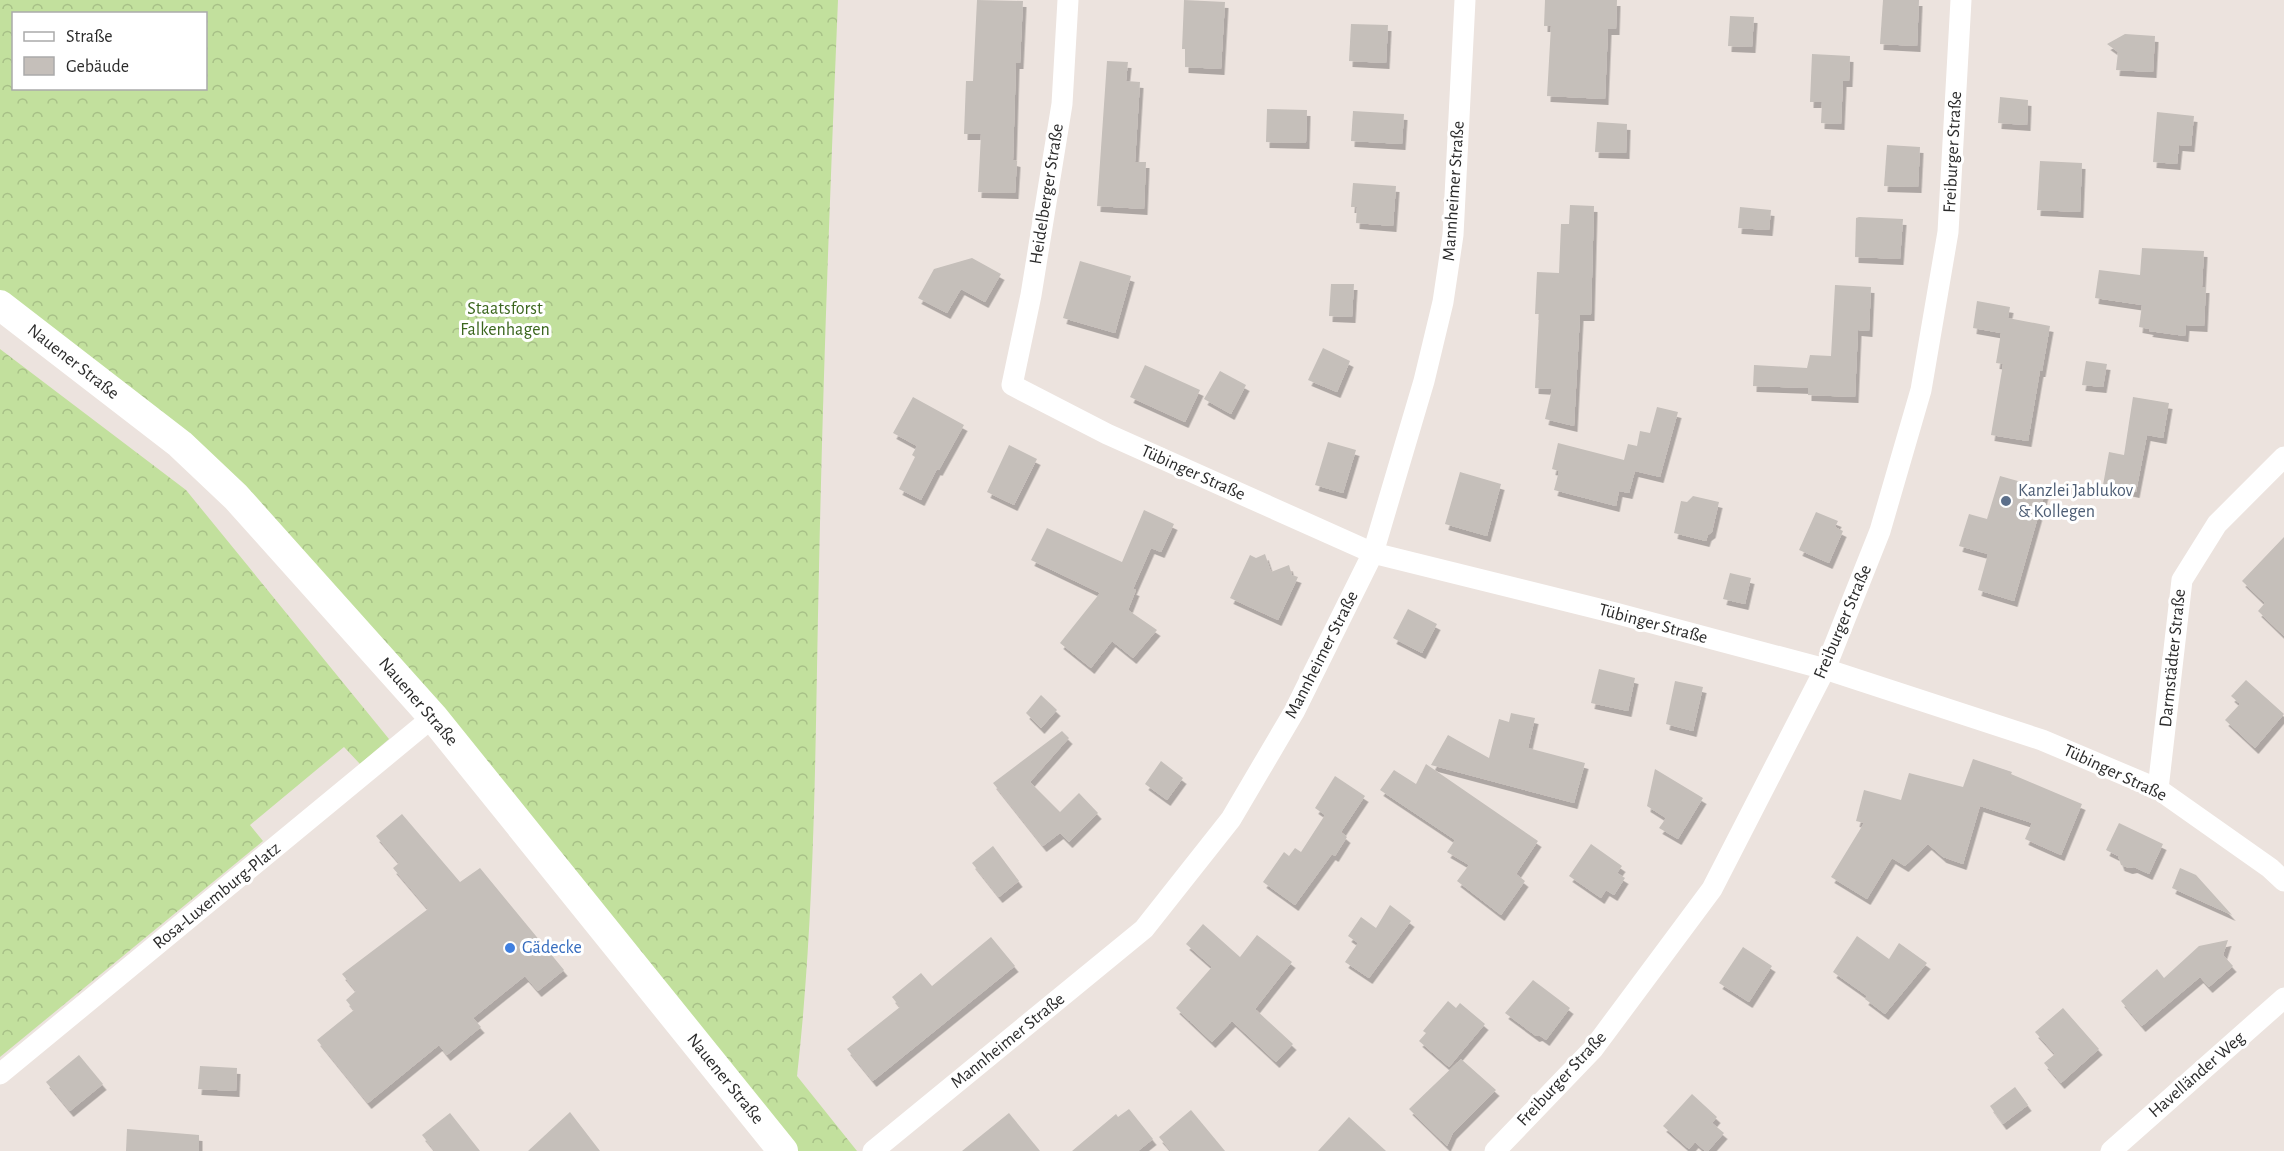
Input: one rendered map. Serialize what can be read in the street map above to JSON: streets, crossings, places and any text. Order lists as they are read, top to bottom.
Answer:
{
  "streets": {
    "main road": ["Nauener Straße"],
    "street": [
      "Freiburger Straße",
      "Mannheimer Straße",
      "Heidelberger Straße",
      "Tübinger Straße",
      "Darmstädter Straße",
      "Rosa-Luxemburg-Platz",
      "Havelländer Weg"
    ]
  },
  "crossings": [
    ["Freiburger Straße", "Tübinger Straße"],
    ["Mannheimer Straße", "Tübinger Straße"],
    ["Heidelberger Straße", "Tübinger Straße"],
    ["Nauener Straße", "Rosa-Luxemburg-Platz"],
    ["Tübinger Straße", "Darmstädter Straße"]
  ],
  "parks": ["Staatsforst Falkenhagen"],
  "places": ["Kanzlei Jablukov & Kollegen", "Gädecke"],
  "legend": ["Straße", "Gebäude"]
}
